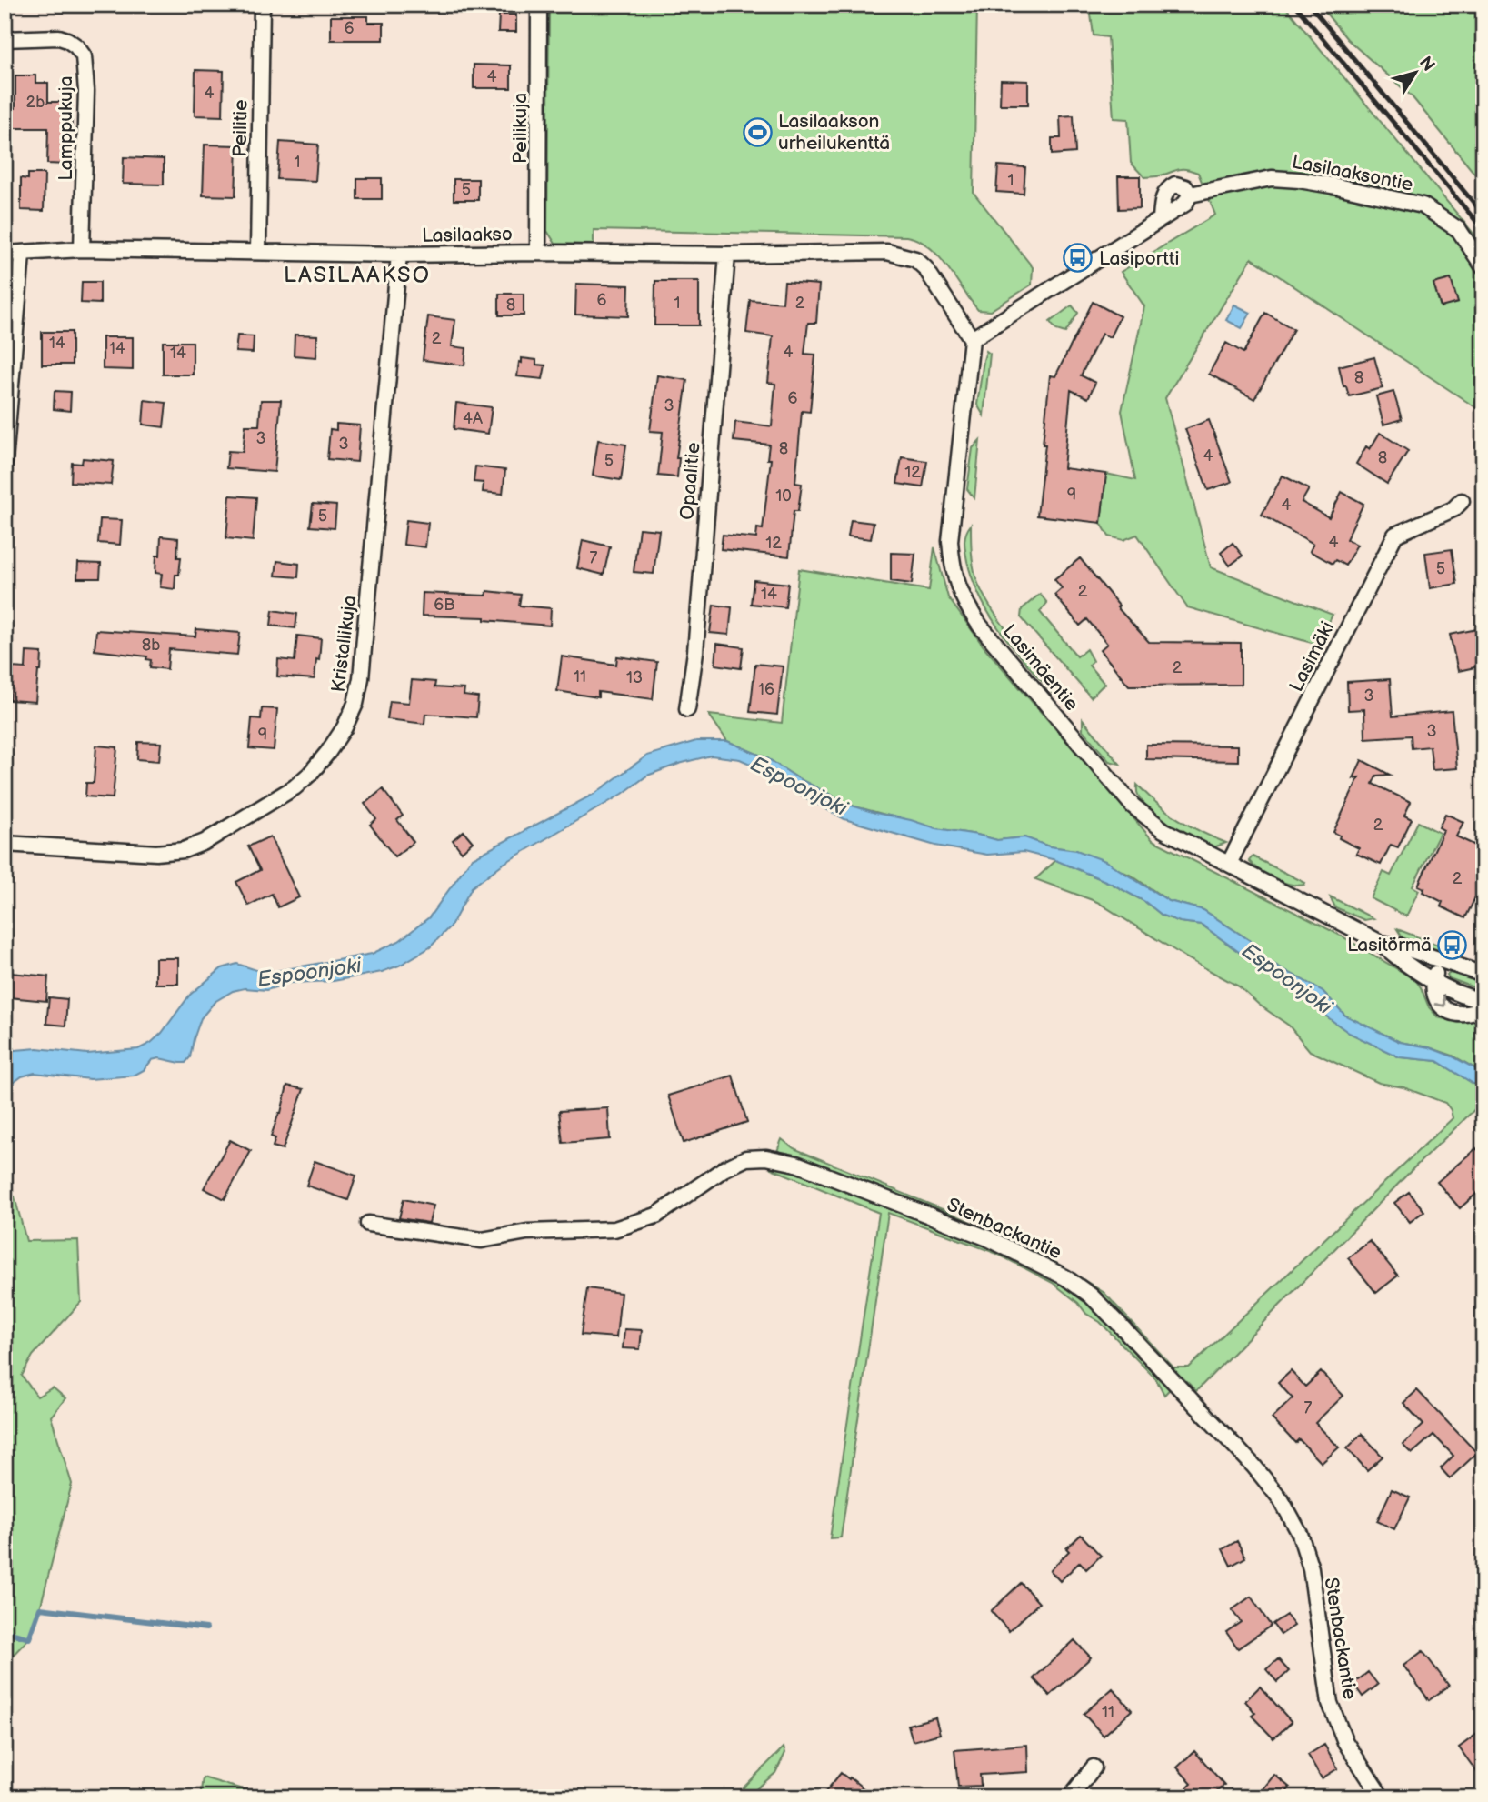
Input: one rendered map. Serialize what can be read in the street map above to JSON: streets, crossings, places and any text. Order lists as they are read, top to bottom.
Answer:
{
  "streets": {
    "street": [
      "Lamppukuja",
      "Peilitie",
      "Peilikuja",
      "Lasilaaksontie",
      "Lasilaakso",
      "Opaalitie",
      "Kristallikuja",
      "Lasimäki",
      "Lasimäentie",
      "Stenbackantie"
    ]
  },
  "crossings": [
    ["Lamppukuja", "Lasilaakso"],
    ["Peilitie", "Lasilaakso"],
    ["Peilikuja", "Lasilaakso"],
    ["Lasilaakso", "Opaalitie"],
    ["Lasilaakso", "Kristallikuja"],
    ["Lasilaakso", "Lasimäentie"],
    ["Lasimäki", "Lasimäentie"]
  ],
  "districts": ["LASILAAKSO"],
  "water": ["Espoonjoki"],
  "places": {
    "sports": ["Lasilaakson urheilukenttä"],
    "bus stop": ["Lasiportti", "Lasitörmä"]
  },
  "house_numbers": [
    "6",
    "4",
    "4",
    "2b",
    "1",
    "1",
    "5",
    "6",
    "1",
    "2",
    "8",
    "2",
    "14",
    "14",
    "4",
    "14",
    "8",
    "6",
    "3",
    "4A",
    "3",
    "3",
    "8",
    "4",
    "8",
    "5",
    "12",
    "9",
    "10",
    "4",
    "5",
    "4",
    "12",
    "7",
    "5",
    "2",
    "14",
    "6B",
    "8b",
    "2",
    "11",
    "13",
    "16",
    "3",
    "3",
    "9",
    "2",
    "2",
    "7",
    "11"
  ],
  "north": "top right"
}
